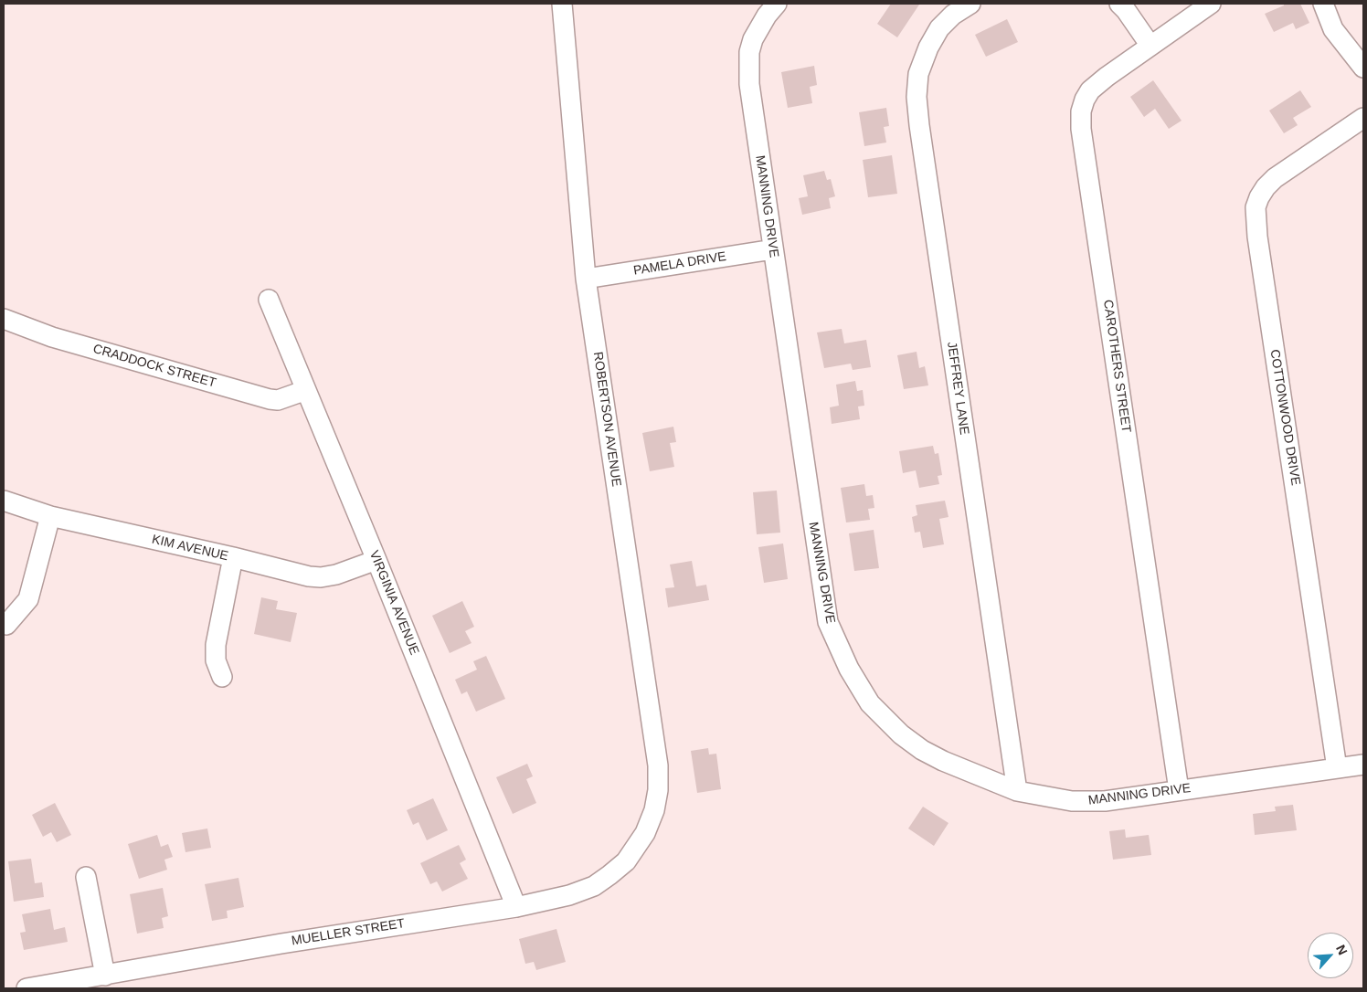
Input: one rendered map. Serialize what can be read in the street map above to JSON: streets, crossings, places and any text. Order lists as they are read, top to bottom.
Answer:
{
  "streets": {
    "street": [
      "MANNING DRIVE",
      "PAMELA DRIVE",
      "CRADDOCK STREET",
      "CAROTHERS STREET",
      "JEFFREY LANE",
      "COTTONWOOD DRIVE",
      "ROBERTSON AVENUE",
      "KIM AVENUE",
      "VIRGINIA AVENUE",
      "MUELLER STREET"
    ]
  },
  "crossings": [
    ["MANNING DRIVE", "PAMELA DRIVE"],
    ["MANNING DRIVE", "CAROTHERS STREET"],
    ["MANNING DRIVE", "JEFFREY LANE"],
    ["MANNING DRIVE", "COTTONWOOD DRIVE"],
    ["PAMELA DRIVE", "ROBERTSON AVENUE"],
    ["CRADDOCK STREET", "VIRGINIA AVENUE"],
    ["ROBERTSON AVENUE", "MUELLER STREET"],
    ["KIM AVENUE", "VIRGINIA AVENUE"],
    ["VIRGINIA AVENUE", "MUELLER STREET"]
  ],
  "north": "top right"
}
